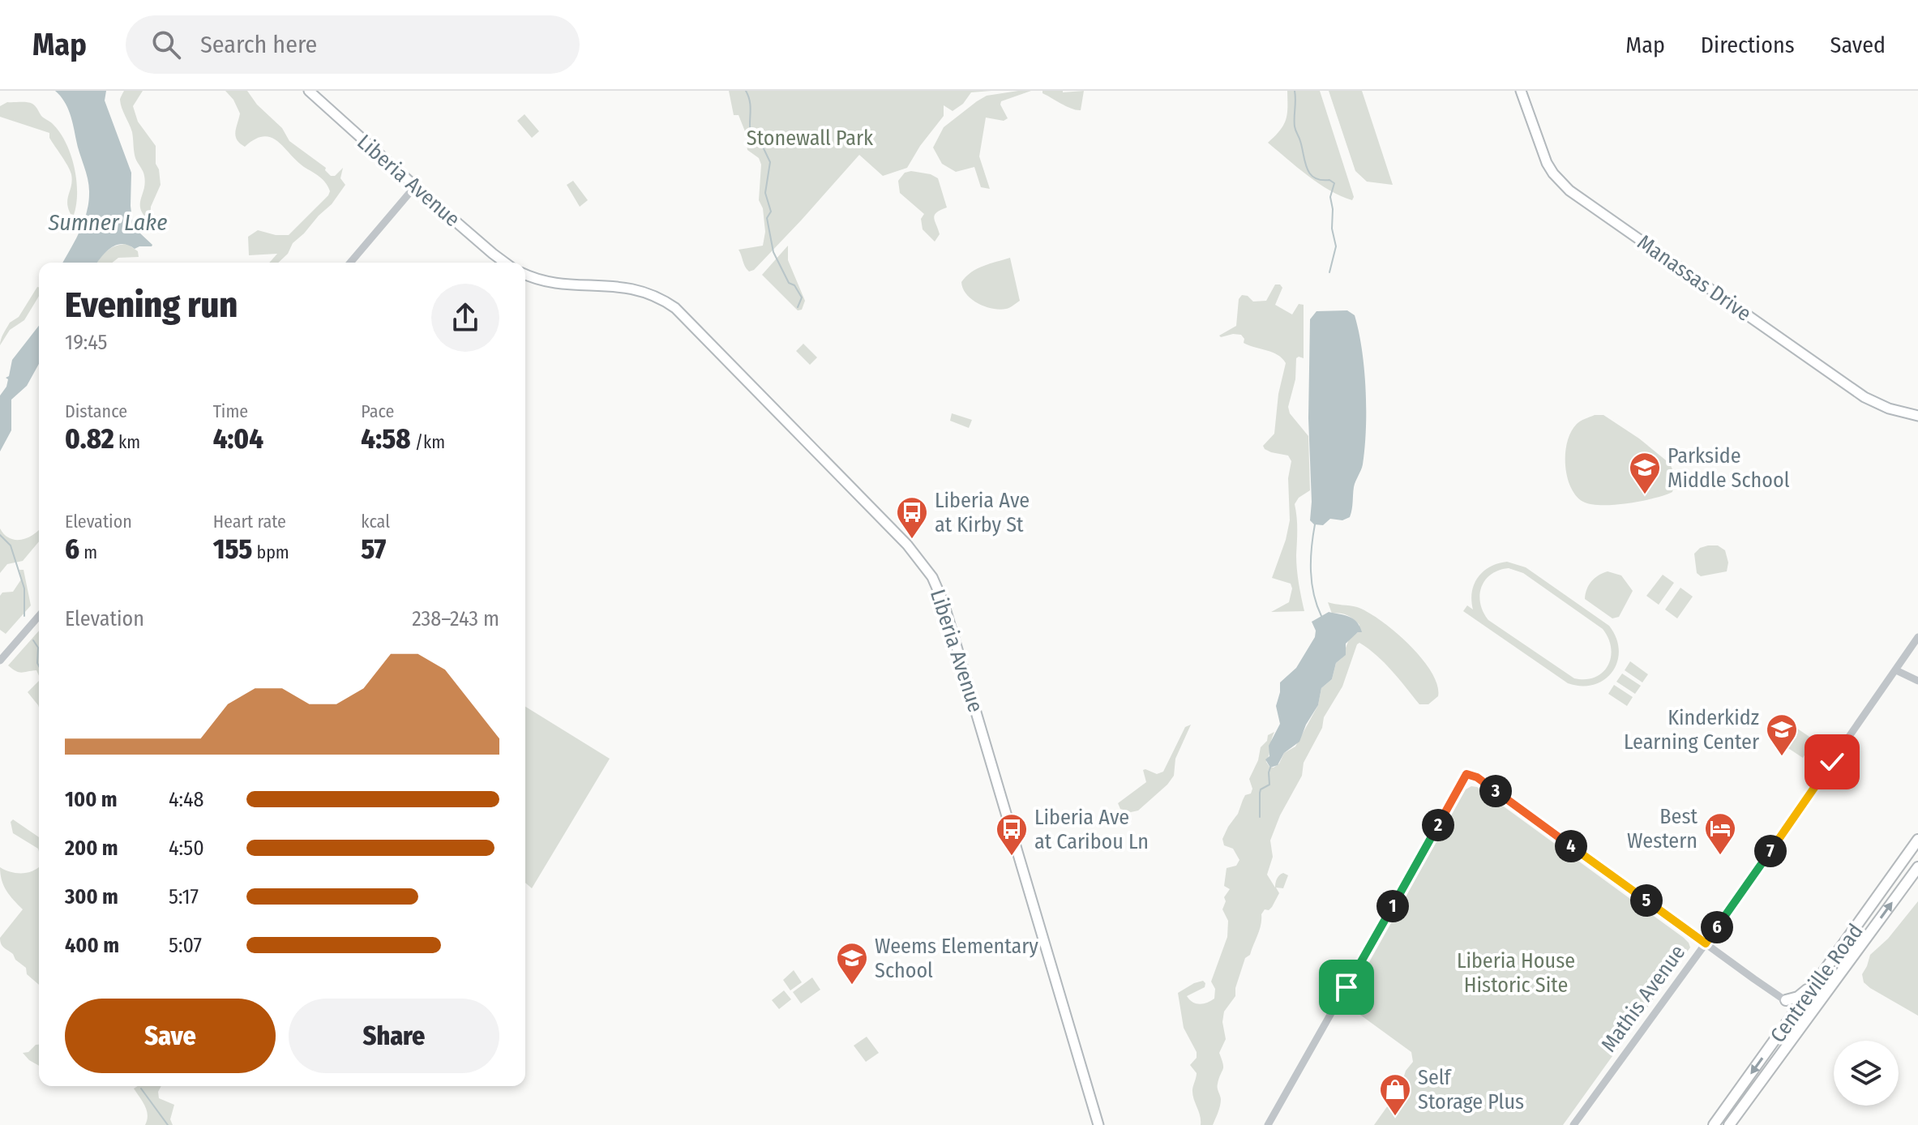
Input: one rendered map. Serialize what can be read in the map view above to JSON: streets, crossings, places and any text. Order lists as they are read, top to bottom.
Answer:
{
  "streets": {
    "highway": ["Centreville Road"],
    "main road": ["Liberia Avenue", "Manassas Drive"],
    "street": ["Mathis Avenue"]
  },
  "water": ["Sumner Lake"],
  "parks": ["Stonewall Park", "Liberia House Historic Site"],
  "places": {
    "school or university": ["Parkside Middle School", "Kinderkidz Learning Center", "Weems Elementary School"],
    "bus stop": ["Liberia Ave at Kirby St", "Liberia Ave at Caribou Ln"],
    "hotel": ["Best Western"],
    "shop": ["Self Storage Plus"]
  },
  "page": {
    "header": "Map",
    "search": "Search here",
    "nav": ["Map", "Directions", "Saved"],
    "heading": ["Evening run", "19:45"],
    "stats": [
      ["Distance", "0.82 km"],
      ["Time", "4:04"],
      ["Pace", "4:58 /km"],
      ["Elevation", "6 m"],
      ["Heart rate", "155 bpm"],
      ["kcal", "57"]
    ],
    "chart": ["Elevation", "238–243 m"],
    "pins": [
      "3",
      "2",
      "4",
      "7",
      "5",
      "1",
      "6"
    ],
    "list": [
      {
        "name": "100 m",
        "note": "4:48"
      },
      {
        "name": "200 m",
        "note": "4:50"
      },
      {
        "name": "300 m",
        "note": "5:17"
      },
      {
        "name": "400 m",
        "note": "5:07"
      }
    ],
    "buttons": ["Save", "Share"]
  }
}
